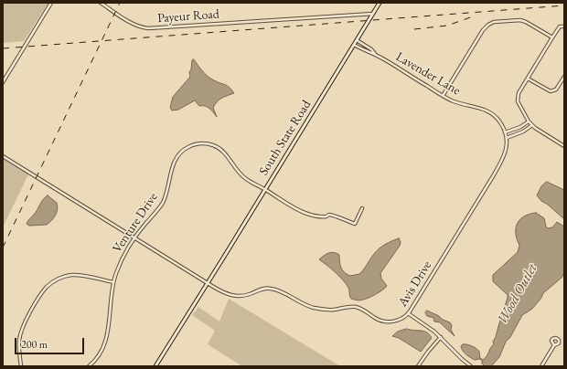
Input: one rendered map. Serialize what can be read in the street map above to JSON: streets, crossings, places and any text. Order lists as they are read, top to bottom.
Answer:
{
  "streets": {
    "main road": ["South State Road"],
    "street": [
      "Payeur Road",
      "Lavender Lane",
      "Venture Drive",
      "Avis Drive"
    ]
  },
  "crossings": [
    ["Payeur Road", "South State Road"],
    ["Lavender Lane", "South State Road"],
    ["Lavender Lane", "Avis Drive"],
    ["South State Road", "Venture Drive"],
    ["South State Road", "Avis Drive"],
    ["Venture Drive", "Avis Drive"]
  ],
  "water": ["Wood Outlet"],
  "scale_bar": "200 m"
}
